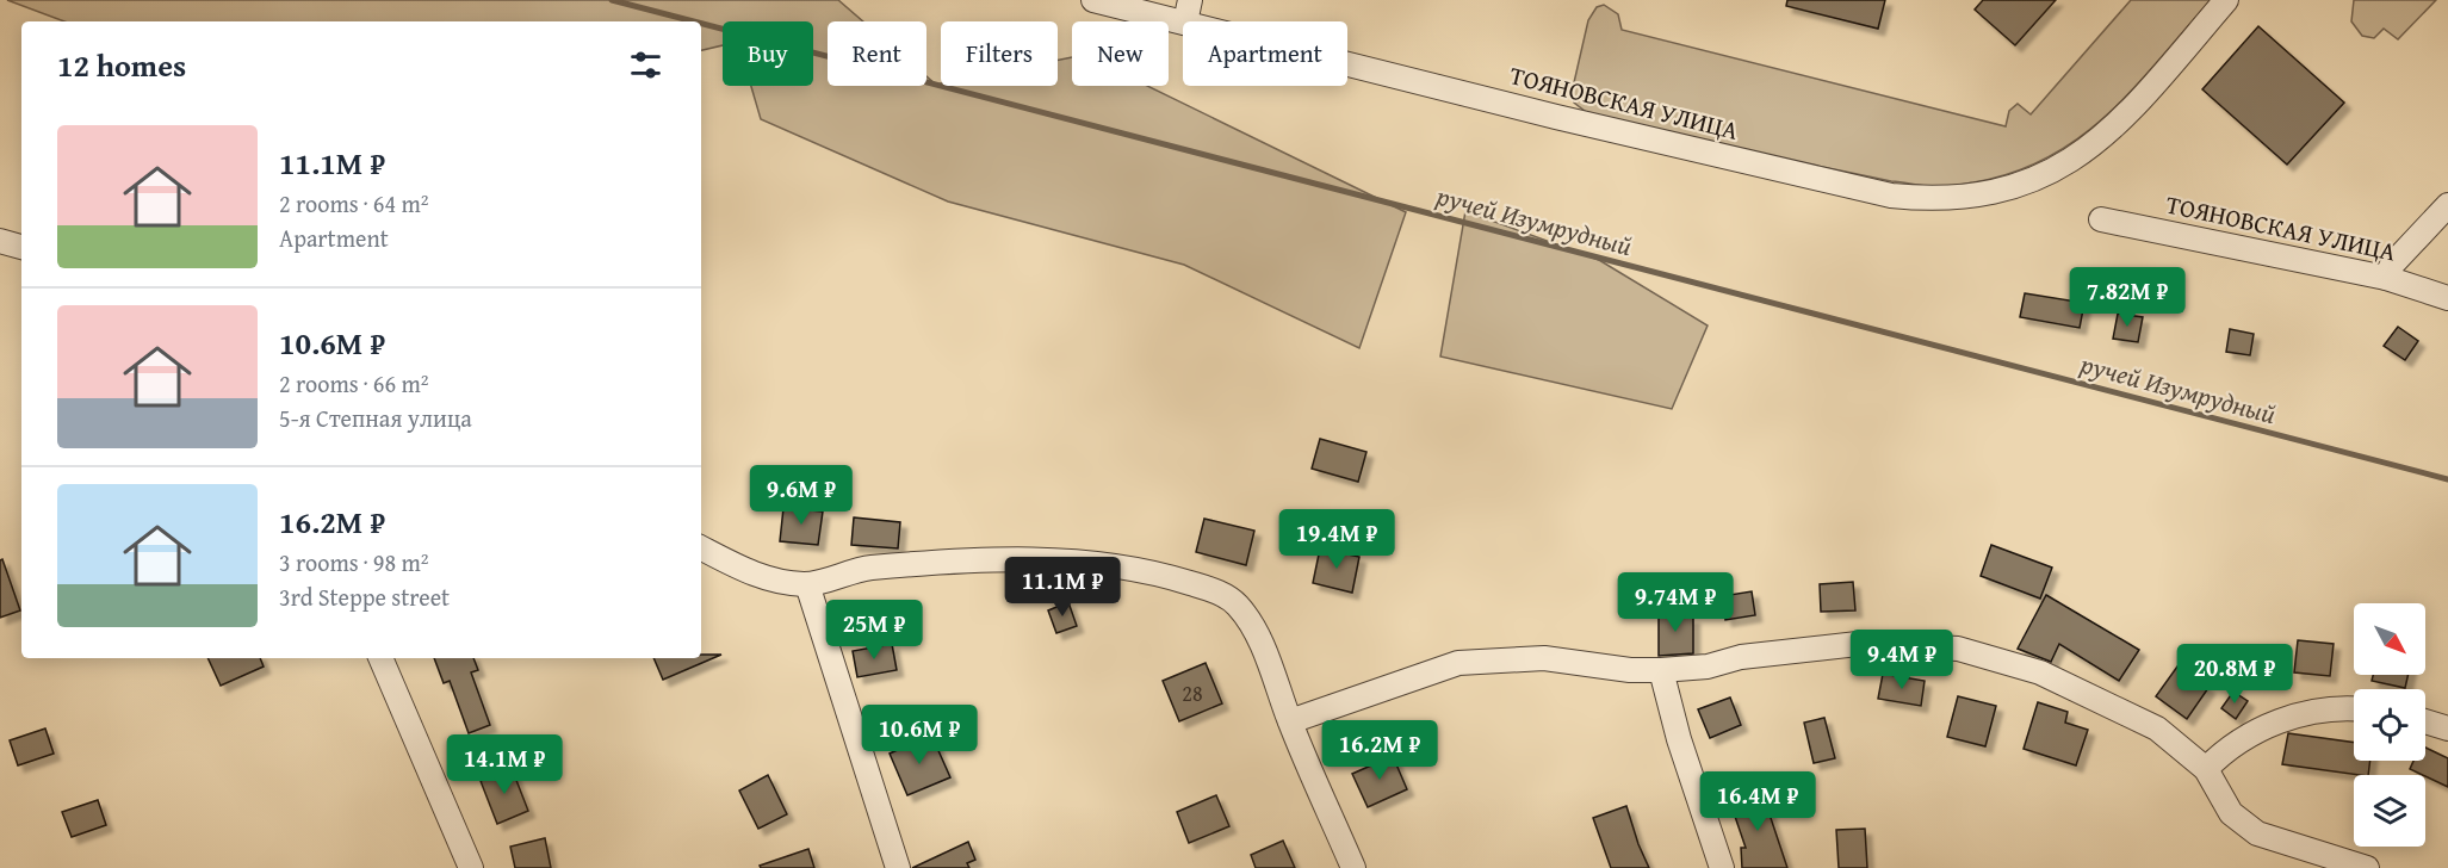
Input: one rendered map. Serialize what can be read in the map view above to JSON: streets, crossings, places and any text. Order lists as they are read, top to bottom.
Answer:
{
  "streets": {
    "street": ["ТОЯНОВСКАЯ УЛИЦА"]
  },
  "water": ["ручей Изумрудный"],
  "house_numbers": ["28"],
  "north": "bottom right",
  "page": {
    "chip": [
      "Buy",
      "Rent",
      "Filters",
      "New",
      "Apartment"
    ],
    "heading": "12 homes",
    "list": [
      {
        "name": "11.1M ₽",
        "note": "2 rooms · 64 m² · Apartment"
      },
      {
        "name": "10.6M ₽",
        "note": "2 rooms · 66 m² · 5-я Степная улица"
      },
      {
        "name": "16.2M ₽",
        "note": "3 rooms · 98 m² · 3rd Steppe street"
      }
    ],
    "price": [
      "7.82M ₽",
      "9.6M ₽",
      "19.4M ₽",
      "11.1M ₽",
      "9.74M ₽",
      "25M ₽",
      "9.4M ₽",
      "20.8M ₽",
      "10.6M ₽",
      "16.2M ₽",
      "14.1M ₽",
      "16.4M ₽"
    ]
  }
}
